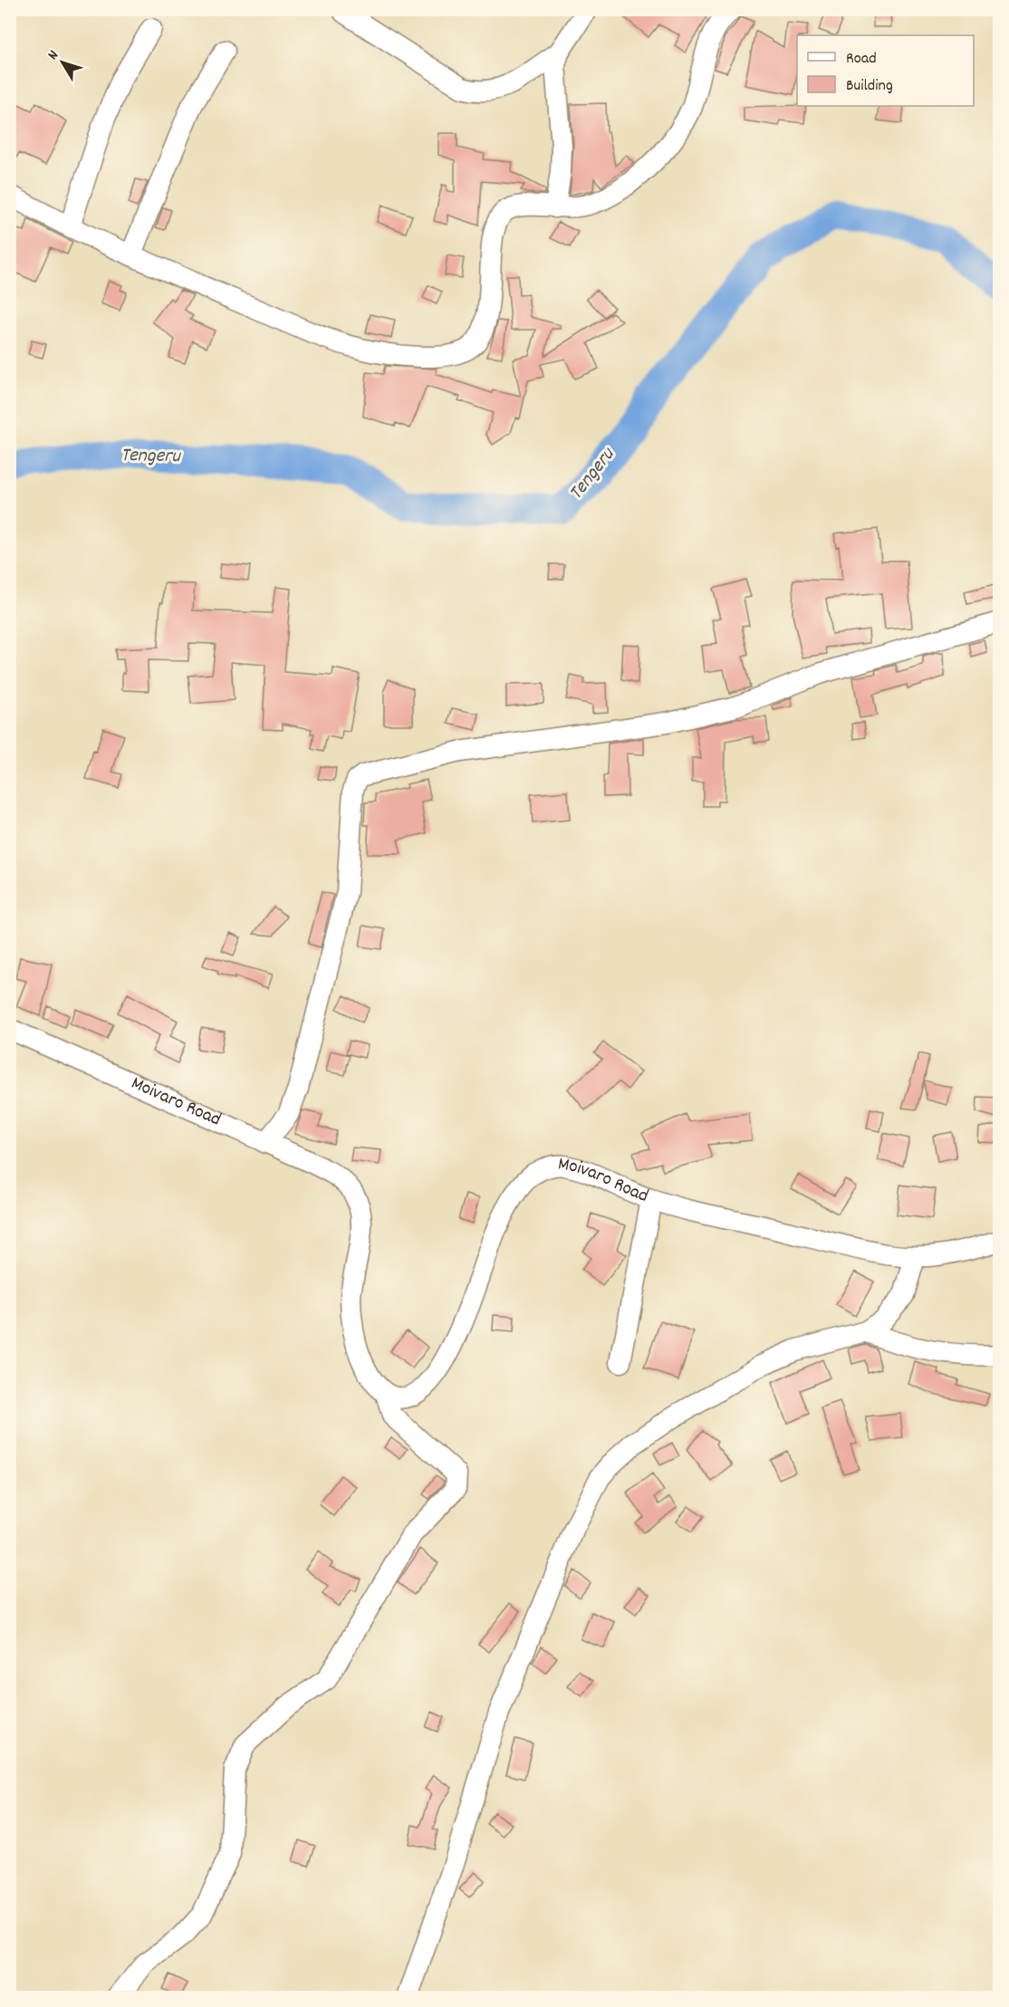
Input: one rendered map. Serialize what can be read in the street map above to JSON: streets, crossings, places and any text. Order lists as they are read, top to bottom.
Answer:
{
  "streets": {
    "street": ["Moivaro Road"]
  },
  "water": ["Tengeru"],
  "legend": ["Road", "Building"],
  "north": "top left"
}
